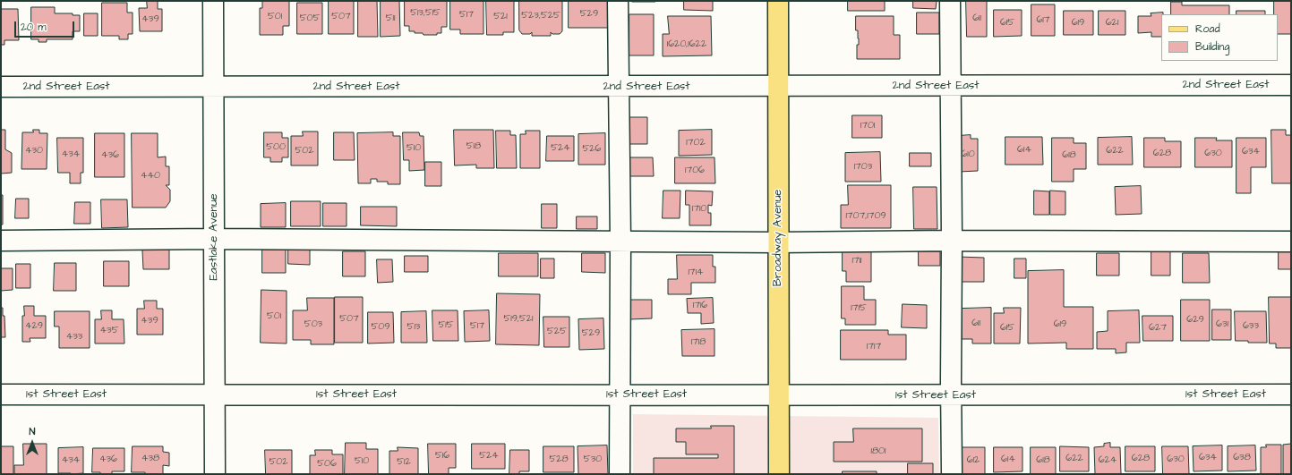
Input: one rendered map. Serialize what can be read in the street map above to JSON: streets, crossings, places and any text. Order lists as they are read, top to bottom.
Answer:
{
  "streets": {
    "main road": ["Broadway Avenue"],
    "street": ["2nd Street East", "Eastlake Avenue", "1st Street East"]
  },
  "crossings": [
    ["2nd Street East", "Eastlake Avenue"],
    ["2nd Street East", "Broadway Avenue"],
    ["Eastlake Avenue", "1st Street East"],
    ["Broadway Avenue", "1st Street East"]
  ],
  "house_numbers": [
    "513,515",
    "529",
    "517",
    "523,525",
    "501",
    "507",
    "521",
    "505",
    "511",
    "611",
    "439",
    "617",
    "615",
    "619",
    "621",
    "1620,1622",
    "1701",
    "1702",
    "518",
    "500",
    "510",
    "524",
    "526",
    "614",
    "430",
    "502",
    "622",
    "634",
    "628",
    "630",
    "434",
    "610",
    "436",
    "618",
    "1703",
    "1706",
    "440",
    "1710",
    "1707,1709",
    "1711",
    "1714",
    "1716",
    "1715",
    "501",
    "507",
    "519,521",
    "629",
    "439",
    "611",
    "503",
    "619",
    "631",
    "515",
    "429",
    "517",
    "633",
    "509",
    "513",
    "615",
    "627",
    "435",
    "525",
    "529",
    "433",
    "1718",
    "1717",
    "1801",
    "516",
    "524",
    "634",
    "638",
    "438",
    "622",
    "628",
    "436",
    "528",
    "530",
    "614",
    "630",
    "434",
    "612",
    "618",
    "624",
    "510",
    "502",
    "512",
    "506"
  ],
  "legend": ["Road", "Building"],
  "scale_bar": "20 m",
  "north": "top"
}
